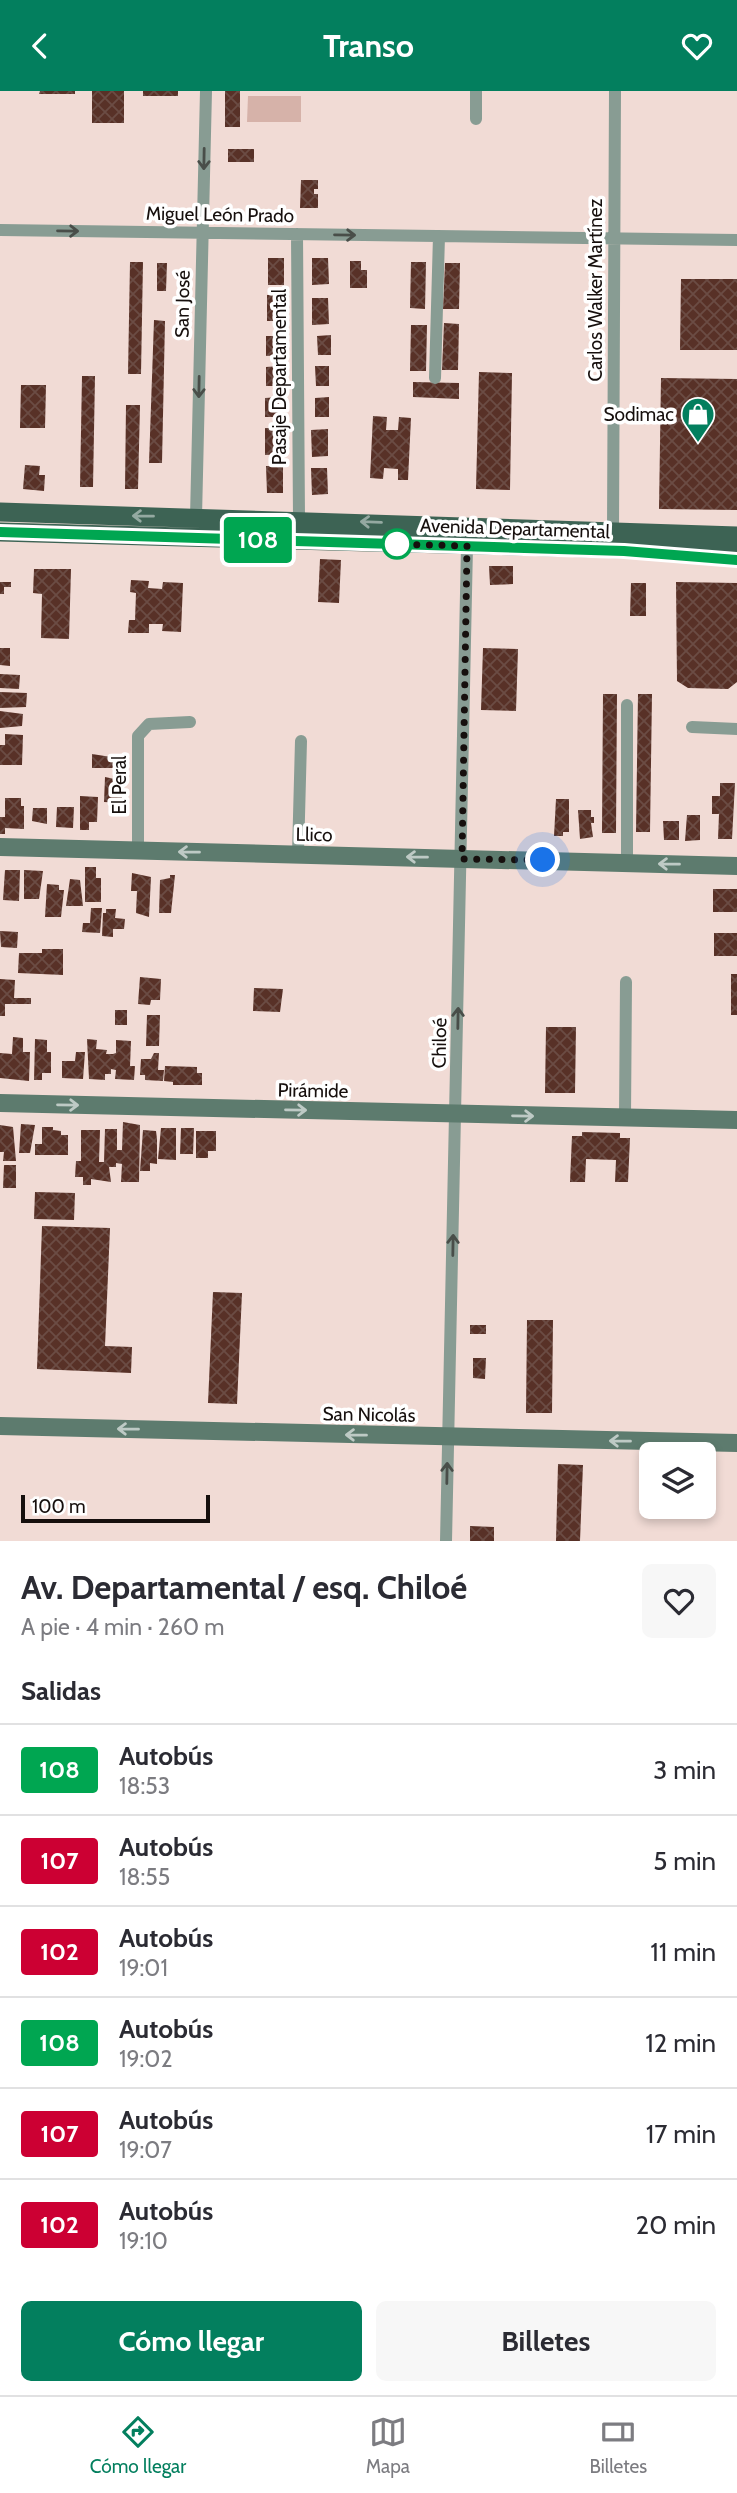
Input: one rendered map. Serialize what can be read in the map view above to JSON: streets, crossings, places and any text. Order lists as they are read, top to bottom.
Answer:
{
  "streets": {
    "main road": ["Avenida Departamental"],
    "street": [
      "Miguel León Prado",
      "Carlos Walker Martínez",
      "San José",
      "Pasaje Departamental",
      "El Peral",
      "Llico",
      "Chiloé",
      "Pirámide",
      "San Nicolás"
    ]
  },
  "crossings": [
    ["Miguel León Prado", "Carlos Walker Martínez"],
    ["Miguel León Prado", "San José"],
    ["Miguel León Prado", "Pasaje Departamental"],
    ["Carlos Walker Martínez", "Avenida Departamental"],
    ["San José", "Avenida Departamental"],
    ["Pasaje Departamental", "Avenida Departamental"],
    ["Avenida Departamental", "Chiloé"],
    ["El Peral", "Llico"],
    ["Llico", "Chiloé"],
    ["Chiloé", "Pirámide"],
    ["Chiloé", "San Nicolás"]
  ],
  "one_way": [
    "Miguel León Prado",
    "San José",
    "Llico",
    "Chiloé",
    "Pirámide",
    "San Nicolás"
  ],
  "places": {
    "shop": ["Sodimac"]
  },
  "lines": ["bus line 108"],
  "scale_bar": "100 m",
  "page": {
    "header": "Transo",
    "on_map": "108",
    "scale": "100 m",
    "heading": [
      ["Av. Departamental / esq. Chiloé", "A pie · 4 min · 260 m"],
      "Salidas"
    ],
    "list": [
      {
        "mark": "108",
        "name": "Autobús",
        "note": "18:53",
        "value": "3 min"
      },
      {
        "mark": "107",
        "name": "Autobús",
        "note": "18:55",
        "value": "5 min"
      },
      {
        "mark": "102",
        "name": "Autobús",
        "note": "19:01",
        "value": "11 min"
      },
      {
        "mark": "108",
        "name": "Autobús",
        "note": "19:02",
        "value": "12 min"
      },
      {
        "mark": "107",
        "name": "Autobús",
        "note": "19:07",
        "value": "17 min"
      },
      {
        "mark": "102",
        "name": "Autobús",
        "note": "19:10",
        "value": "20 min"
      }
    ],
    "buttons": ["Cómo llegar", "Billetes"],
    "tabs": ["Cómo llegar", "Mapa", "Billetes"]
  }
}
